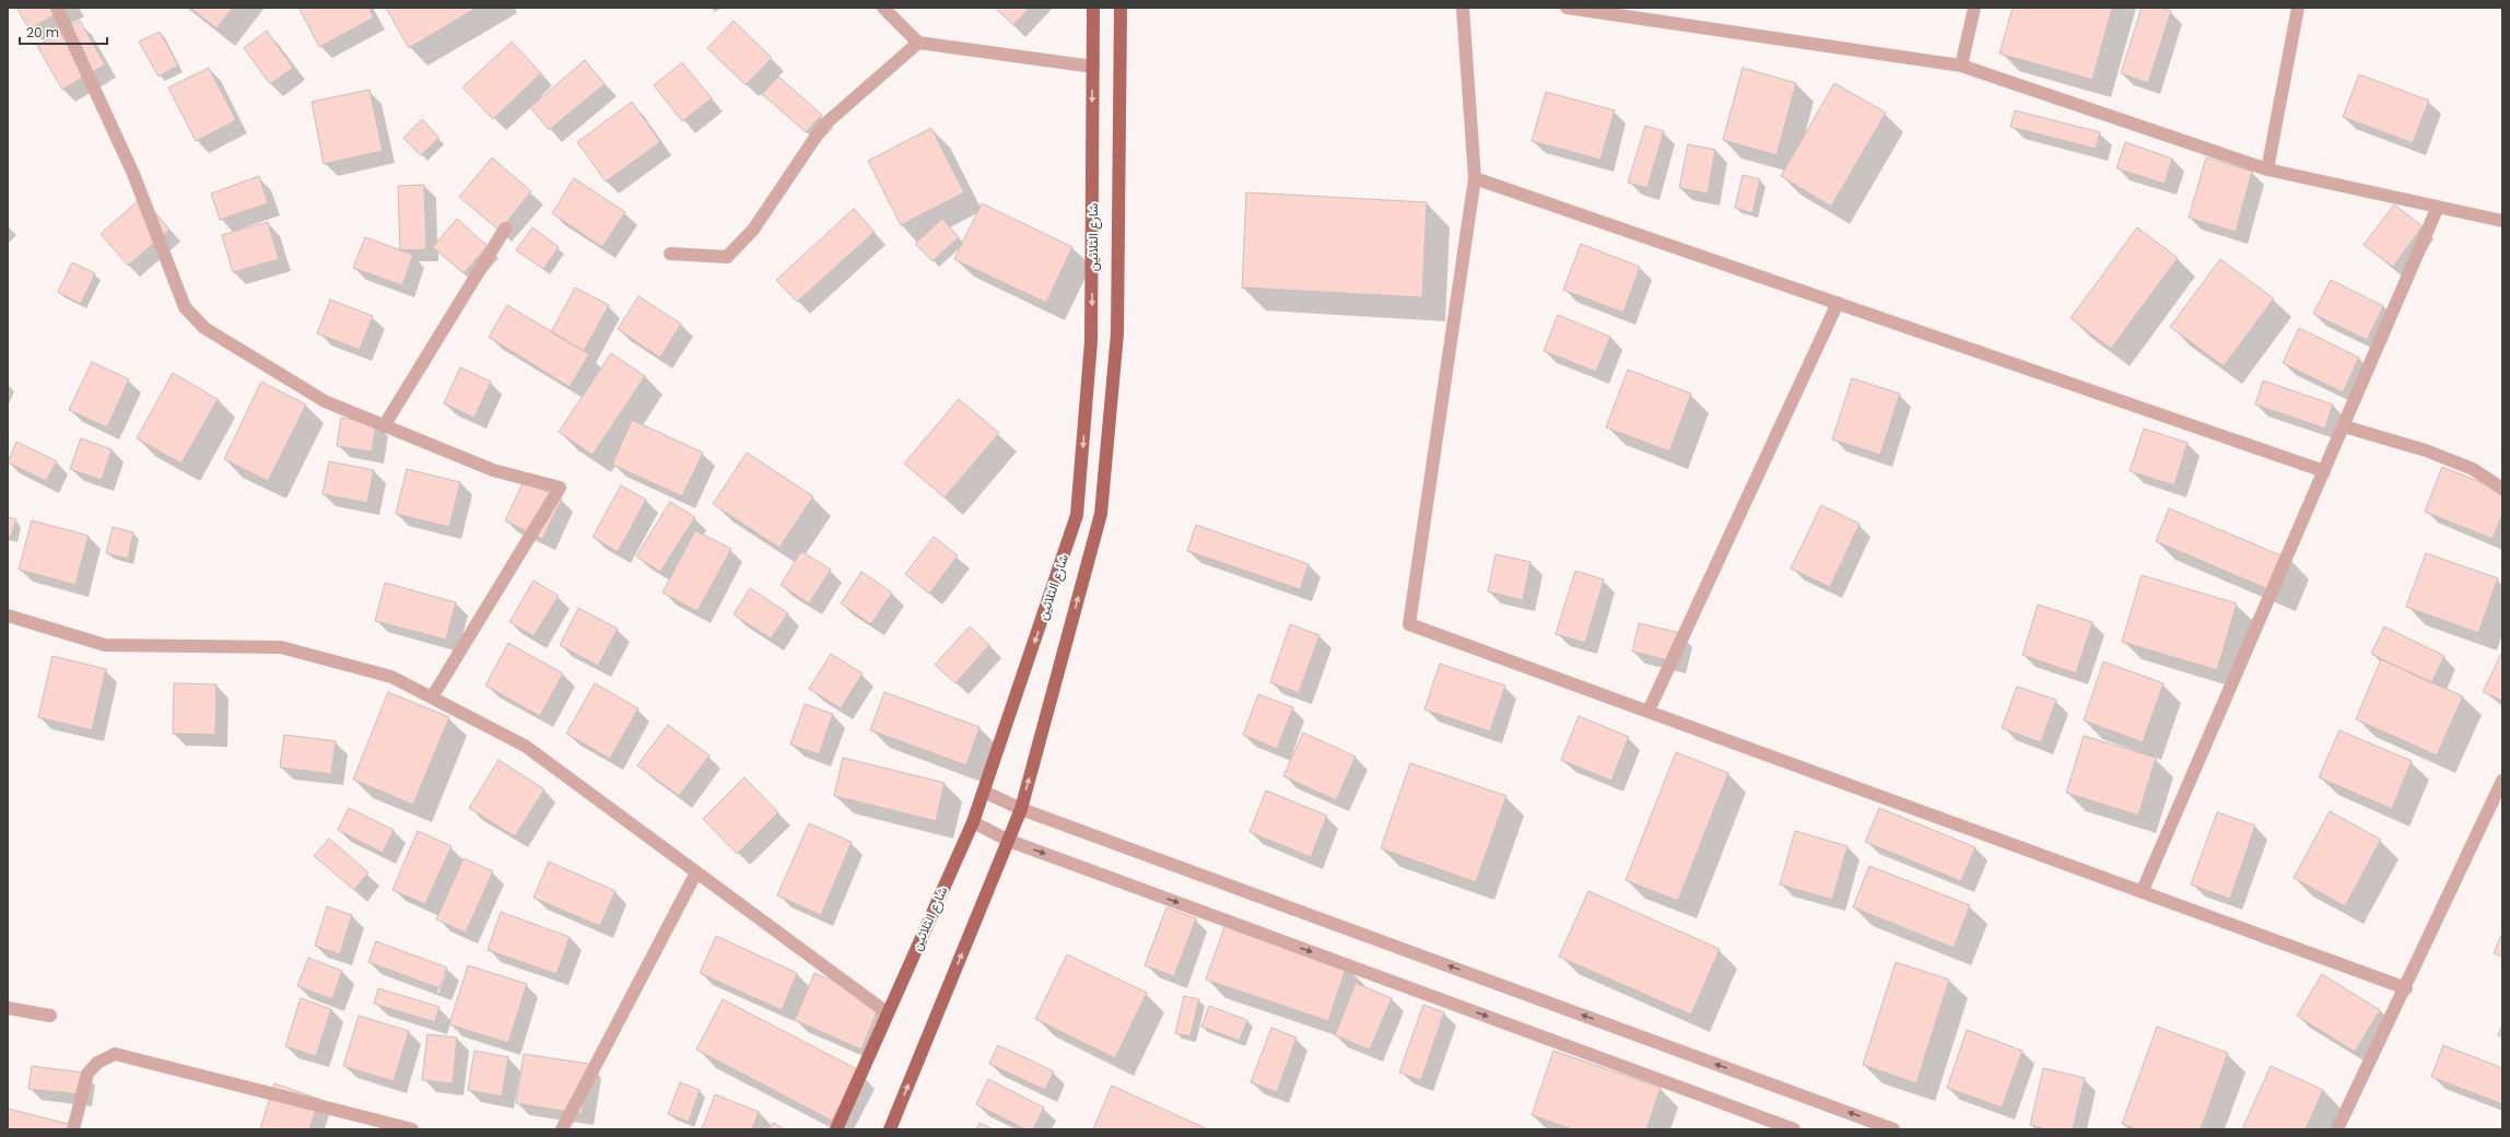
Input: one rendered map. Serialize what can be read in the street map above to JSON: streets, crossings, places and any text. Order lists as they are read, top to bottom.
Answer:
{
  "streets": {
    "main road": ["شارع الثلاثين"]
  },
  "scale_bar": "20 m"
}
